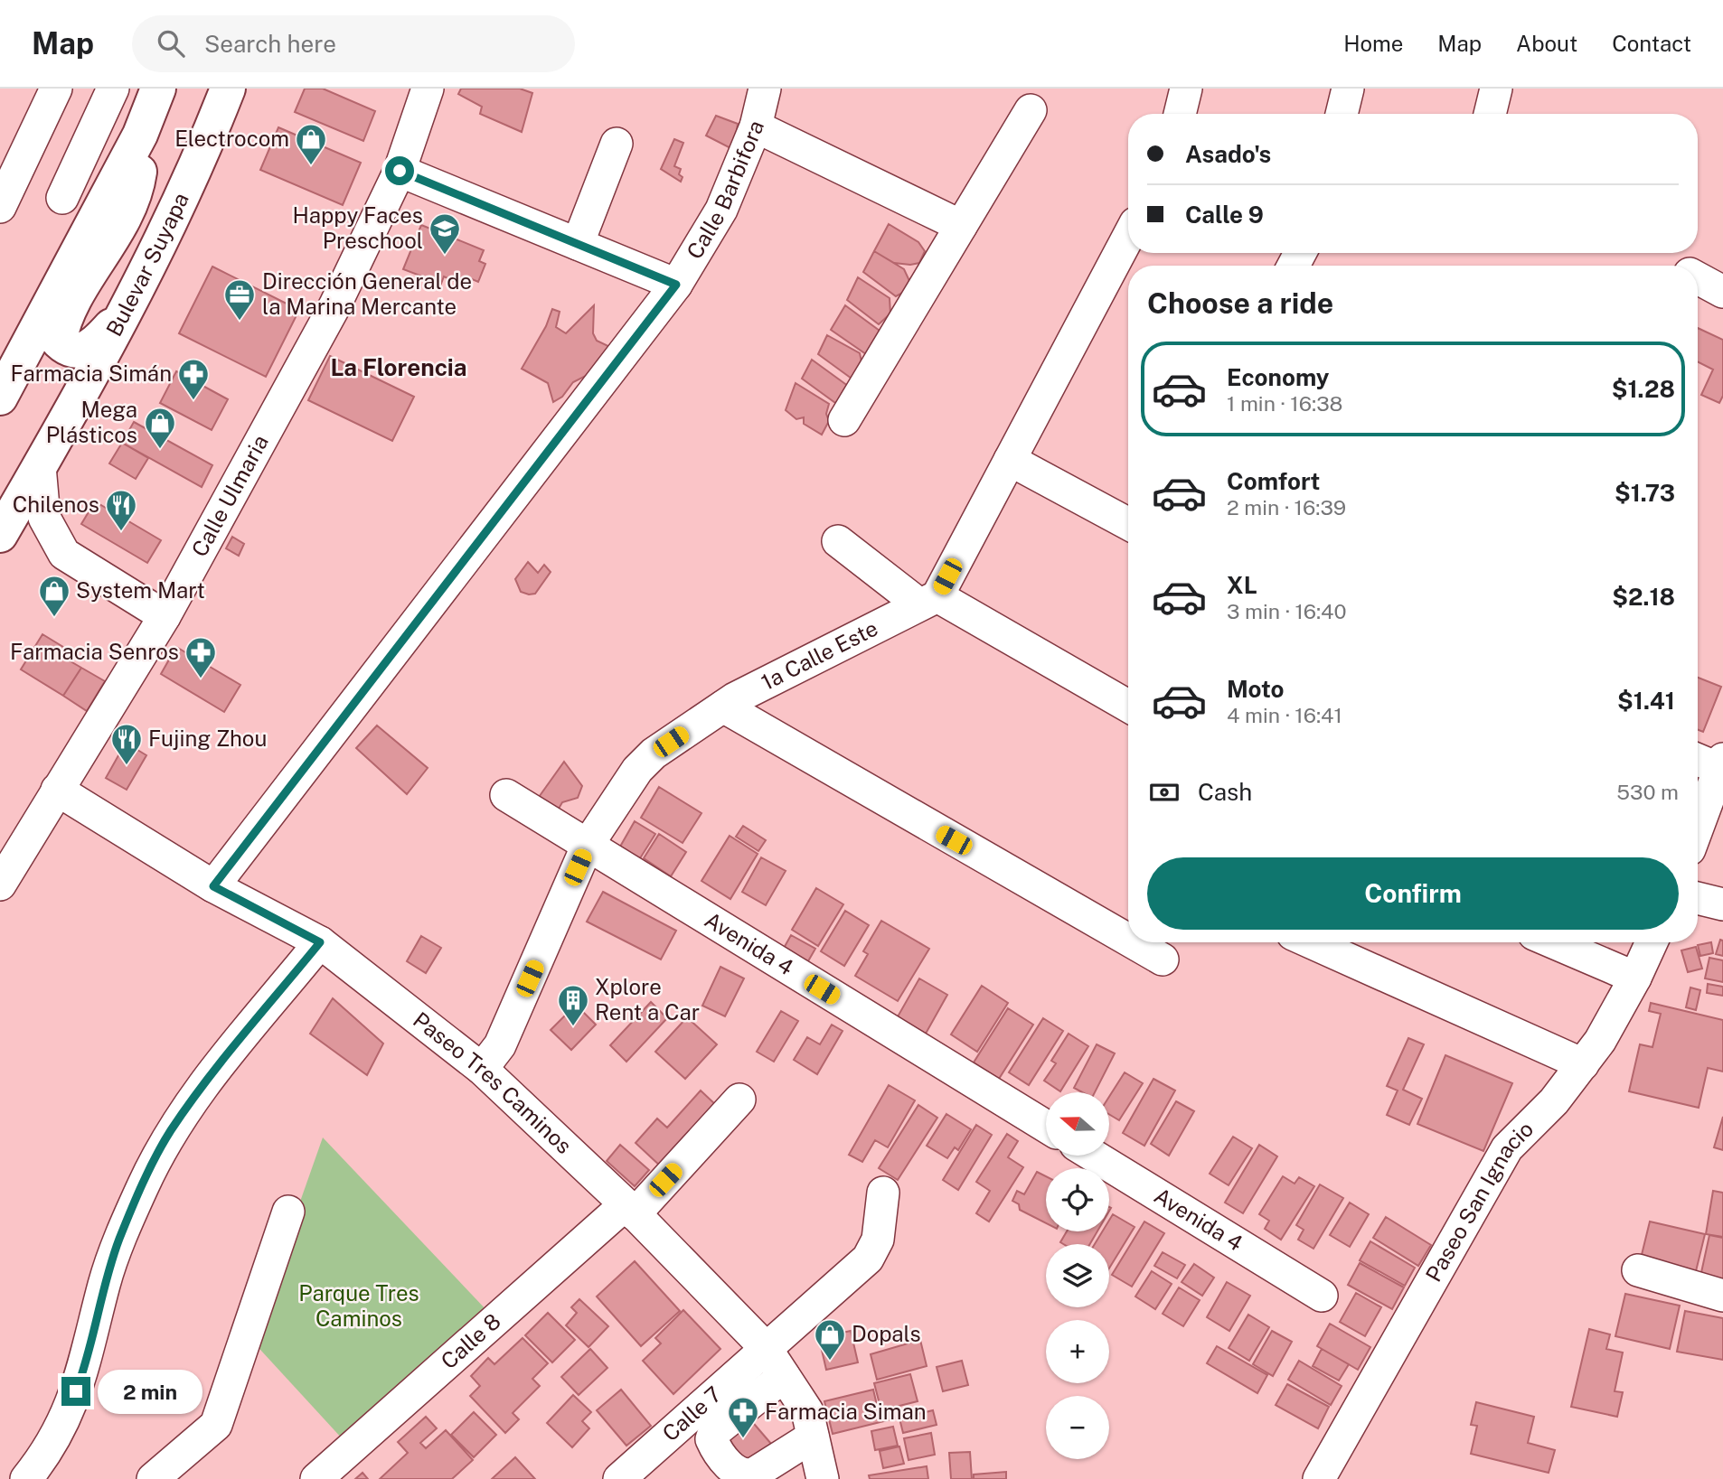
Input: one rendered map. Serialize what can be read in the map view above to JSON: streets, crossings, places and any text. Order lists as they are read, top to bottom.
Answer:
{
  "streets": {
    "main road": ["Bulevar Suyapa"],
    "street": [
      "Calle Barbifora",
      "Calle Ulmaria",
      "1a Calle Este",
      "Avenida 4",
      "Paseo Tres Caminos",
      "Paseo San Ignacio",
      "Calle 8",
      "Calle 7"
    ]
  },
  "crossings": [
    ["Calle Barbifora", "Paseo Tres Caminos"],
    ["Calle Ulmaria", "Paseo Tres Caminos"],
    ["1a Calle Este", "Avenida 4"],
    ["1a Calle Este", "Paseo Tres Caminos"],
    ["Paseo Tres Caminos", "Calle 8"],
    ["Paseo Tres Caminos", "Calle 7"]
  ],
  "districts": ["La Florencia"],
  "parks": ["Parque Tres Caminos"],
  "places": {
    "shop": [
      "Electrocom",
      "Mega Plásticos",
      "System Mart",
      "Dopals"
    ],
    "school or university": ["Happy Faces Preschool"],
    "office": ["Dirección General de la Marina Mercante"],
    "pharmacy": ["Farmacia Simán", "Farmacia Senros", "Farmacia Siman"],
    "restaurant": ["Chilenos", "Fujing Zhou"],
    "building": ["Xplore Rent a Car"]
  },
  "north": "left",
  "page": {
    "header": "Map",
    "search": "Search here",
    "nav": [
      "Home",
      "Map",
      "About",
      "Contact"
    ],
    "banner": ["Asado's", "Calle 9"],
    "heading": "Choose a ride",
    "list": [
      {
        "name": "Economy",
        "note": "1 min · 16:38",
        "value": "$1.28"
      },
      {
        "name": "Comfort",
        "note": "2 min · 16:39",
        "value": "$1.73"
      },
      {
        "name": "XL",
        "note": "3 min · 16:40",
        "value": "$2.18"
      },
      {
        "name": "Moto",
        "note": "4 min · 16:41",
        "value": "$1.41"
      }
    ],
    "pay": ["Cash", "530 m"],
    "buttons": "Confirm",
    "map_buttons": ["+", "−"],
    "bubble": "2 min"
  }
}
